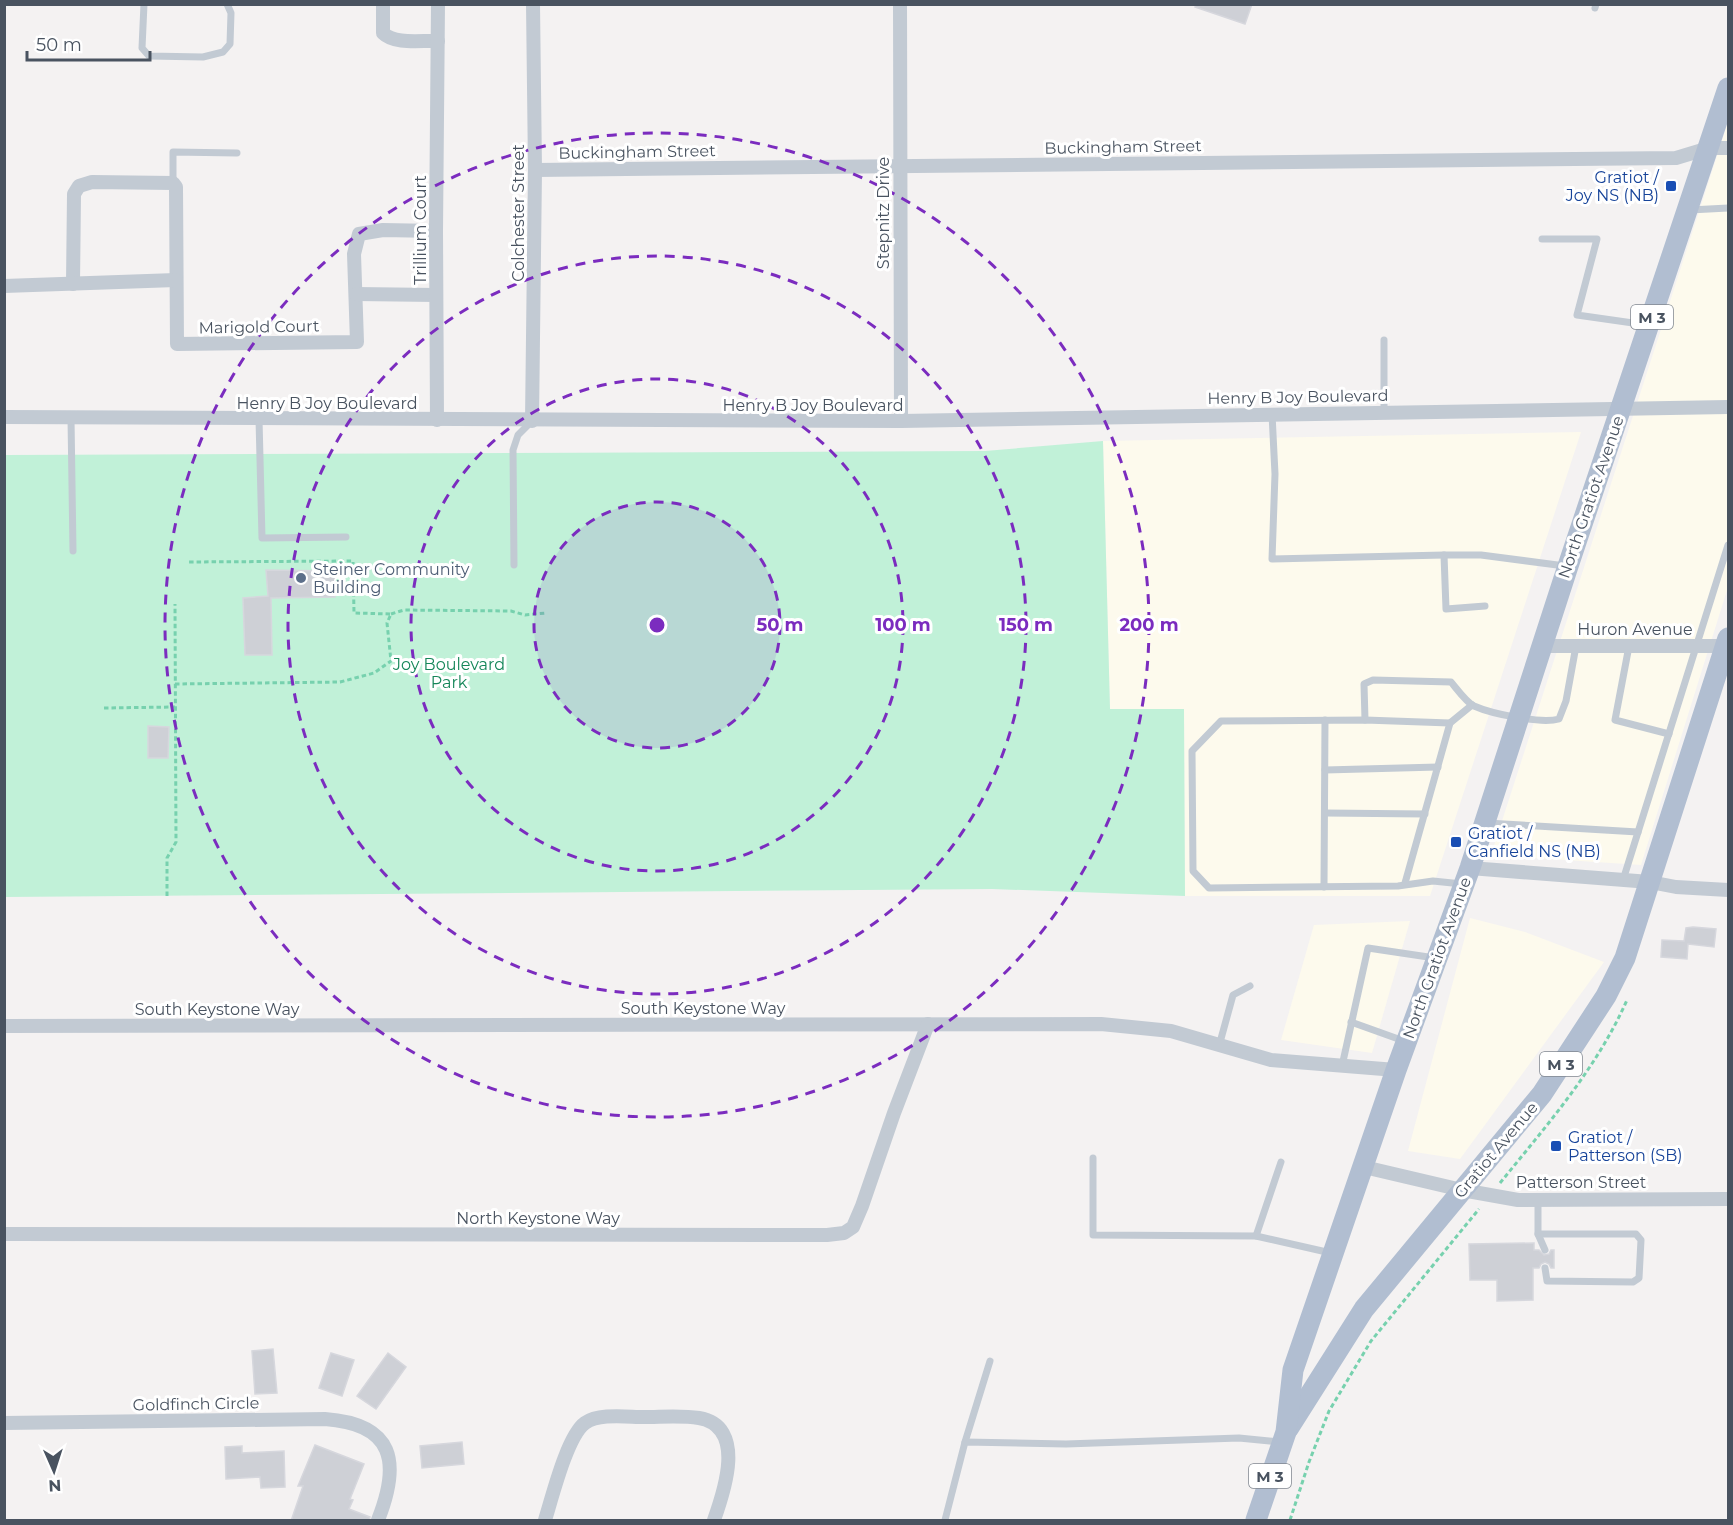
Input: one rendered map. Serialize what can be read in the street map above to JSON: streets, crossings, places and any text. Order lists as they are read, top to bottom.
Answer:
{
  "streets": {
    "main road": ["M 3", "North Gratiot Avenue", "Gratiot Avenue"],
    "street": [
      "Buckingham Street",
      "Colchester Street",
      "Stepnitz Drive",
      "Trillium Court",
      "Marigold Court",
      "Henry B Joy Boulevard",
      "Huron Avenue",
      "South Keystone Way",
      "Patterson Street",
      "North Keystone Way",
      "Goldfinch Circle"
    ]
  },
  "crossings": [
    ["Buckingham Street", "Colchester Street"],
    ["Buckingham Street", "Stepnitz Drive"],
    ["Buckingham Street", "M 3"],
    ["Colchester Street", "Henry B Joy Boulevard"],
    ["Stepnitz Drive", "Henry B Joy Boulevard"],
    ["Trillium Court", "Marigold Court"],
    ["Trillium Court", "Henry B Joy Boulevard"],
    ["M 3", "North Gratiot Avenue"],
    ["Henry B Joy Boulevard", "North Gratiot Avenue"],
    ["North Gratiot Avenue", "Huron Avenue"],
    ["North Gratiot Avenue", "South Keystone Way"],
    ["North Gratiot Avenue", "Gratiot Avenue"],
    ["North Gratiot Avenue", "Patterson Street"],
    ["Huron Avenue", "Gratiot Avenue"],
    ["South Keystone Way", "North Keystone Way"],
    ["Gratiot Avenue", "Patterson Street"]
  ],
  "parks": ["Joy Boulevard Park"],
  "places": {
    "transit": ["Gratiot / Joy NS (NB)", "Gratiot / Canfield NS (NB)", "Gratiot / Patterson (SB)"],
    "other": ["Steiner Community Building"]
  },
  "scale_bar": "50 m",
  "north": "bottom",
  "rings": [
    "50 m",
    "100 m",
    "150 m",
    "200 m"
  ]
}
